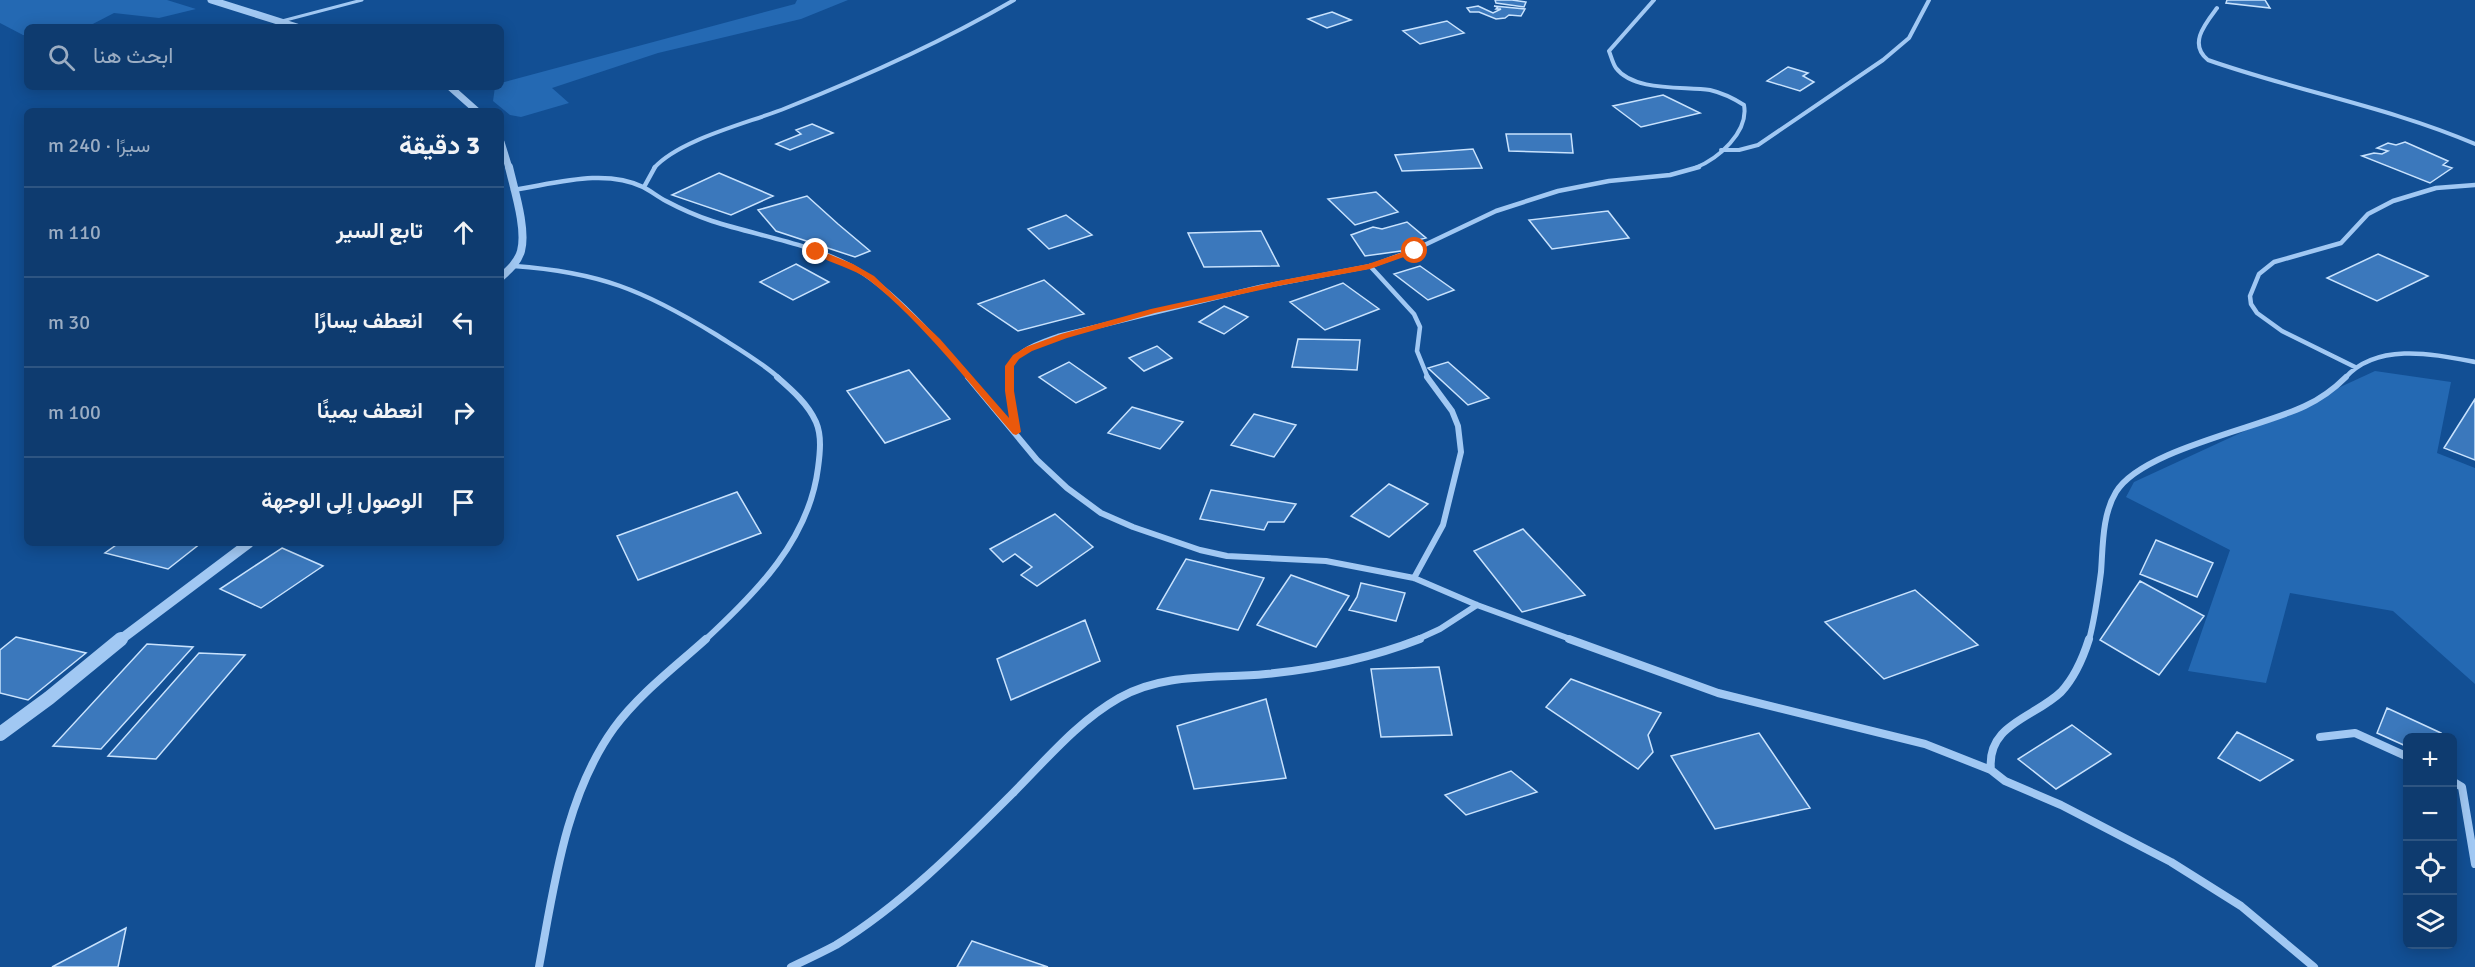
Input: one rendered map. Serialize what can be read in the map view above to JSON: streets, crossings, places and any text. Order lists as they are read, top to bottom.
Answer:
{
  "page": {
    "search": "ابحث هنا",
    "heading": ["3 دقيقة", "سيرًا · 240 m"],
    "list": [
      ["تابع السير", "110 m"],
      ["انعطف يسارًا", "30 m"],
      ["انعطف يمينًا", "100 m"],
      "الوصول إلى الوجهة"
    ],
    "map_buttons": ["+", "−"]
  }
}
